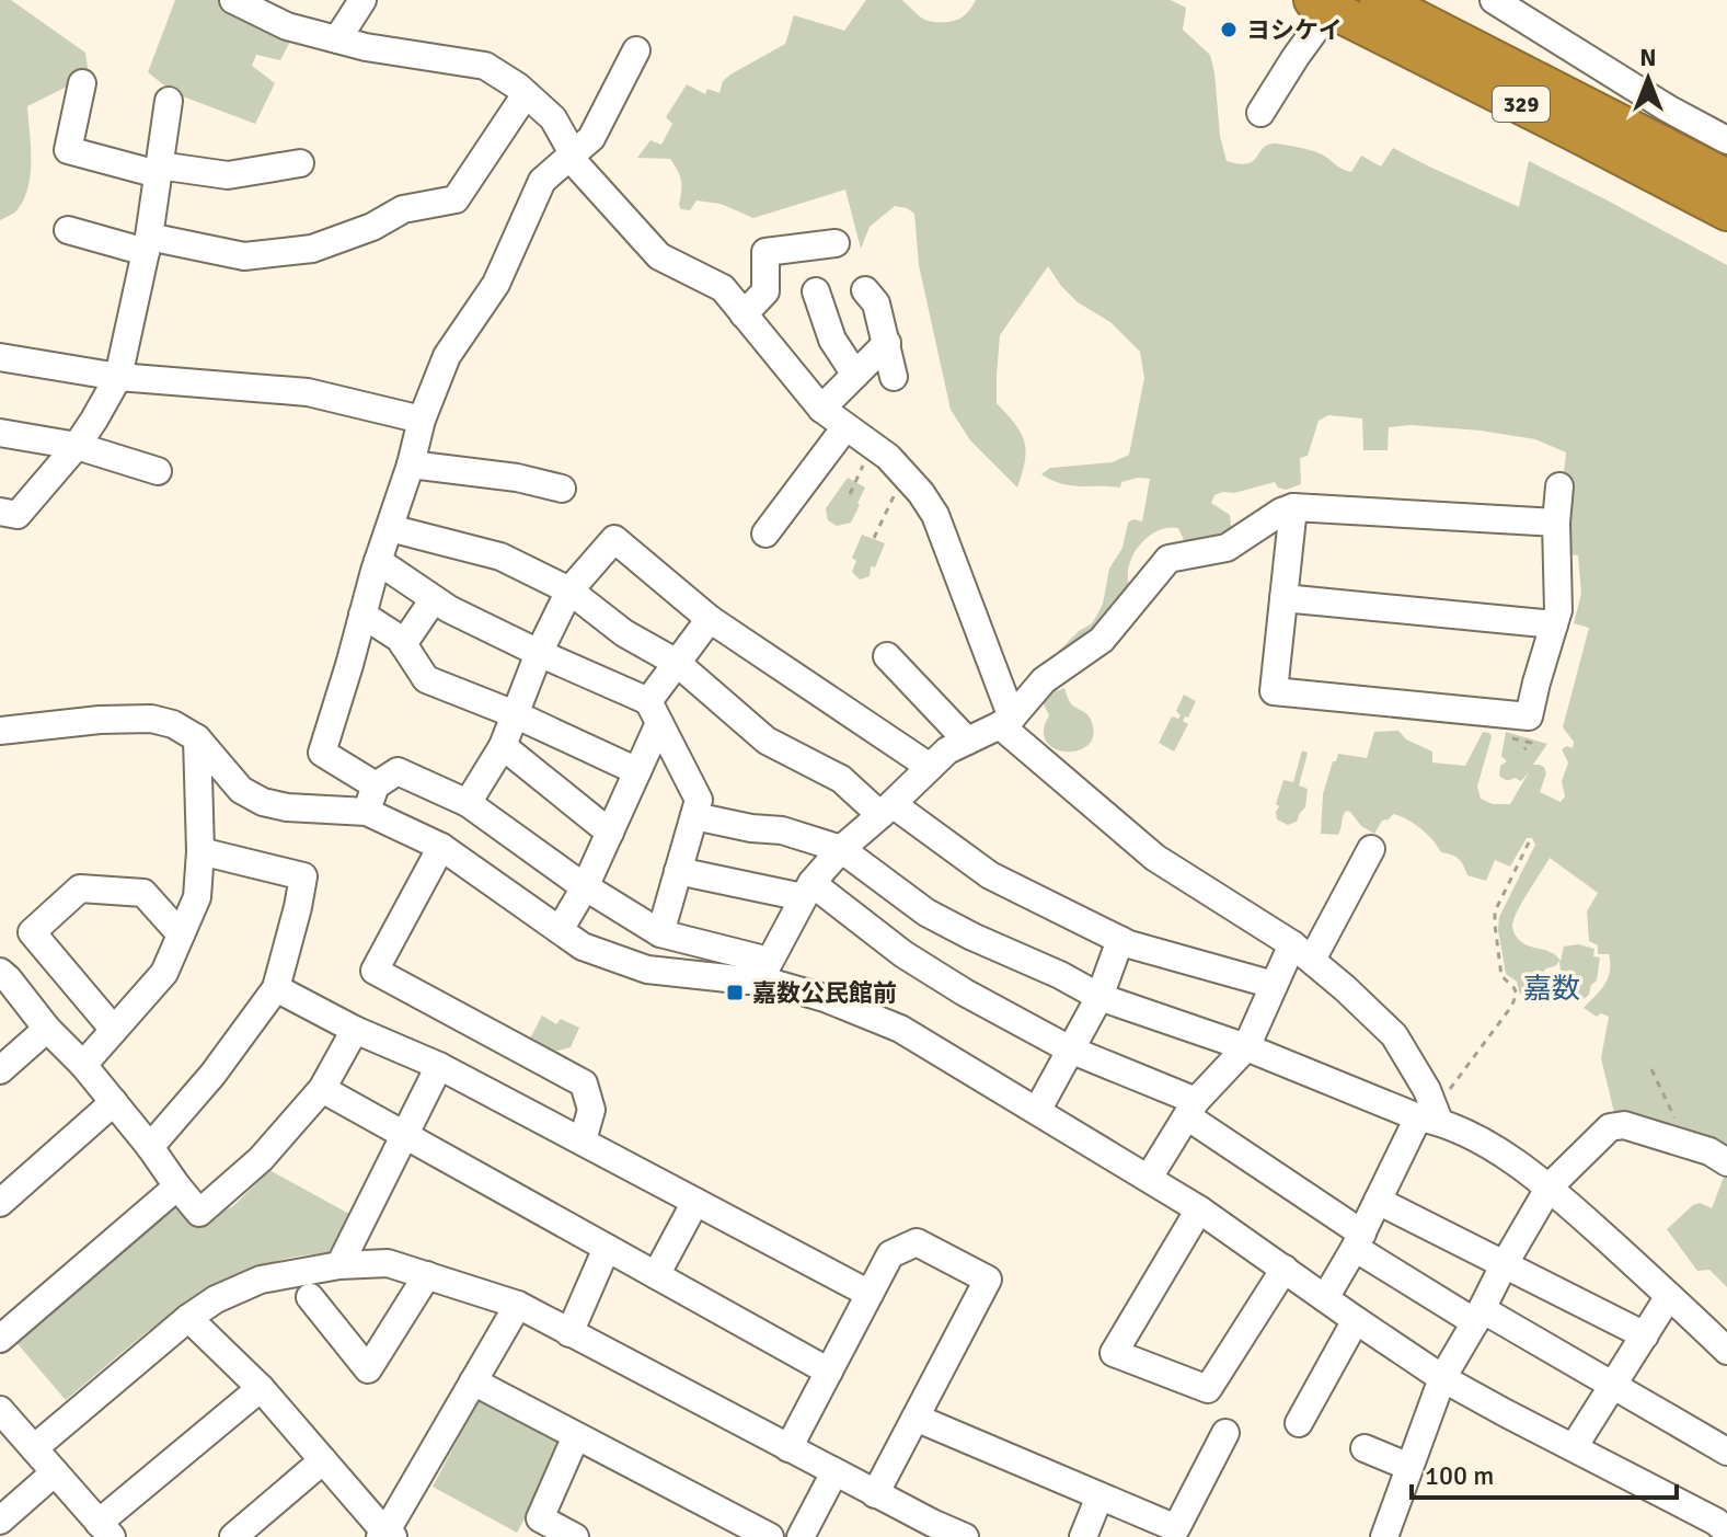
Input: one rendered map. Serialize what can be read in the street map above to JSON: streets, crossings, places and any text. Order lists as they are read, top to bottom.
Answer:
{
  "streets": {
    "highway": ["329"]
  },
  "districts": ["嘉数"],
  "places": {
    "other": ["ヨシケイ"],
    "transit": ["嘉数公民館前"]
  },
  "scale_bar": "100 m",
  "north": "top"
}
